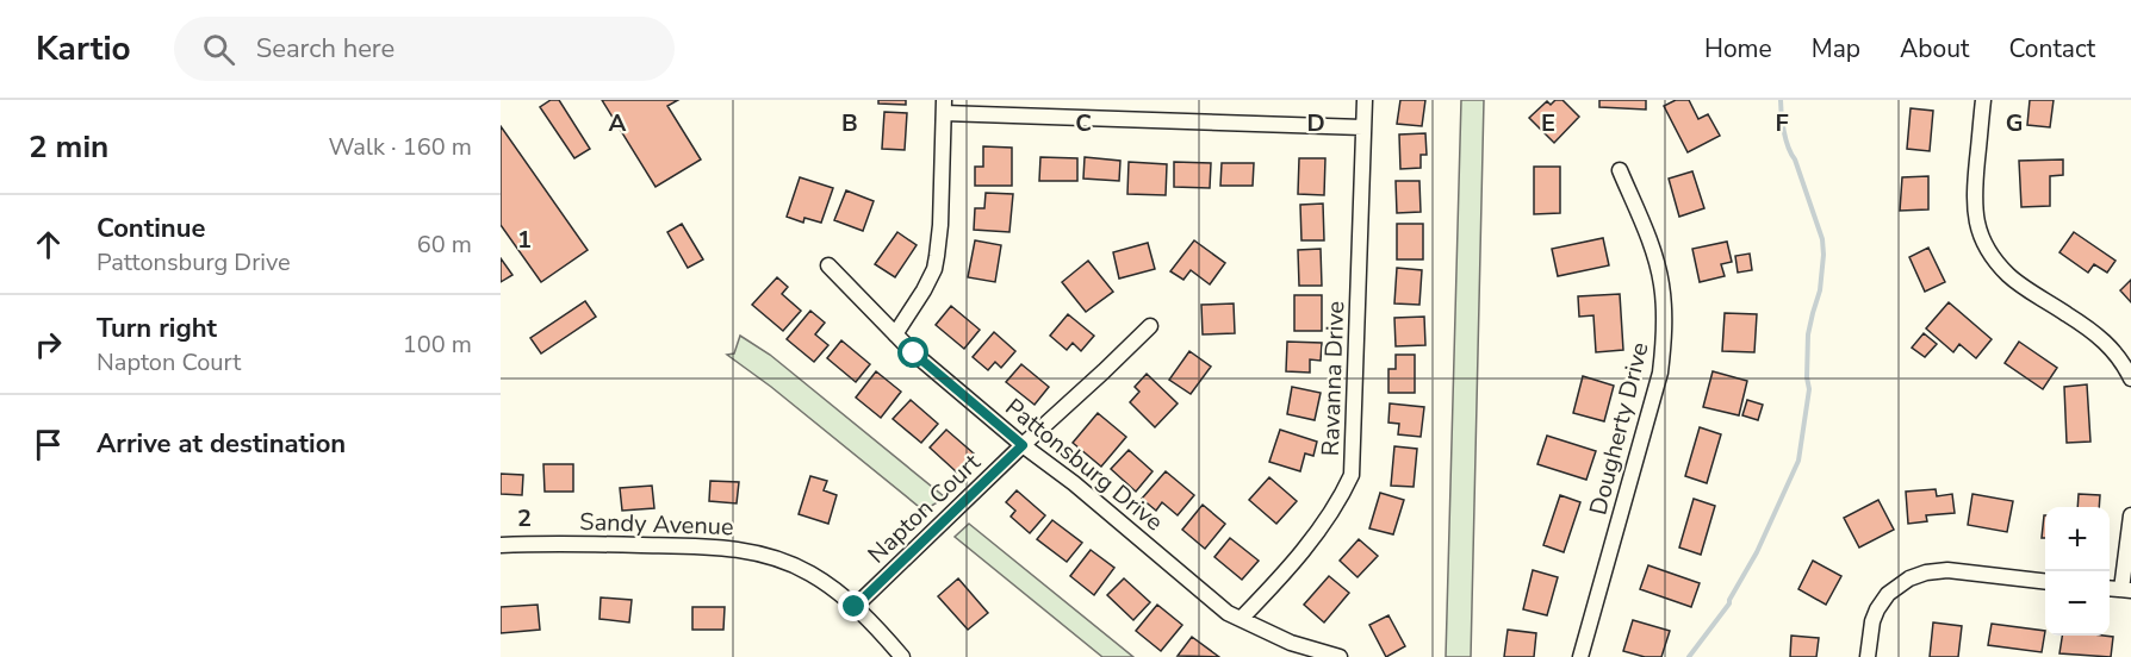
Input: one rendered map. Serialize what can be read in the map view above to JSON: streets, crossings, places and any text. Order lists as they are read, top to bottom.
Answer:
{
  "streets": {
    "street": [
      "Ravanna Drive",
      "Dougherty Drive",
      "Pattonsburg Drive",
      "Napton Court",
      "Sandy Avenue"
    ]
  },
  "crossings": [
    ["Ravanna Drive", "Pattonsburg Drive"],
    ["Pattonsburg Drive", "Napton Court"],
    ["Napton Court", "Sandy Avenue"]
  ],
  "page": {
    "header": "Kartio",
    "search": "Search here",
    "nav": [
      "Home",
      "Map",
      "About",
      "Contact"
    ],
    "heading": ["2 min", "Walk · 160 m"],
    "list": [
      ["Continue", "Pattonsburg Drive", "60 m"],
      ["Turn right", "Napton Court", "100 m"],
      "Arrive at destination"
    ],
    "map_buttons": ["+", "−"]
  },
  "grid": {
    "columns": [
      "A",
      "B",
      "C",
      "D",
      "E",
      "F",
      "G"
    ],
    "rows": ["1", "2"]
  }
}
